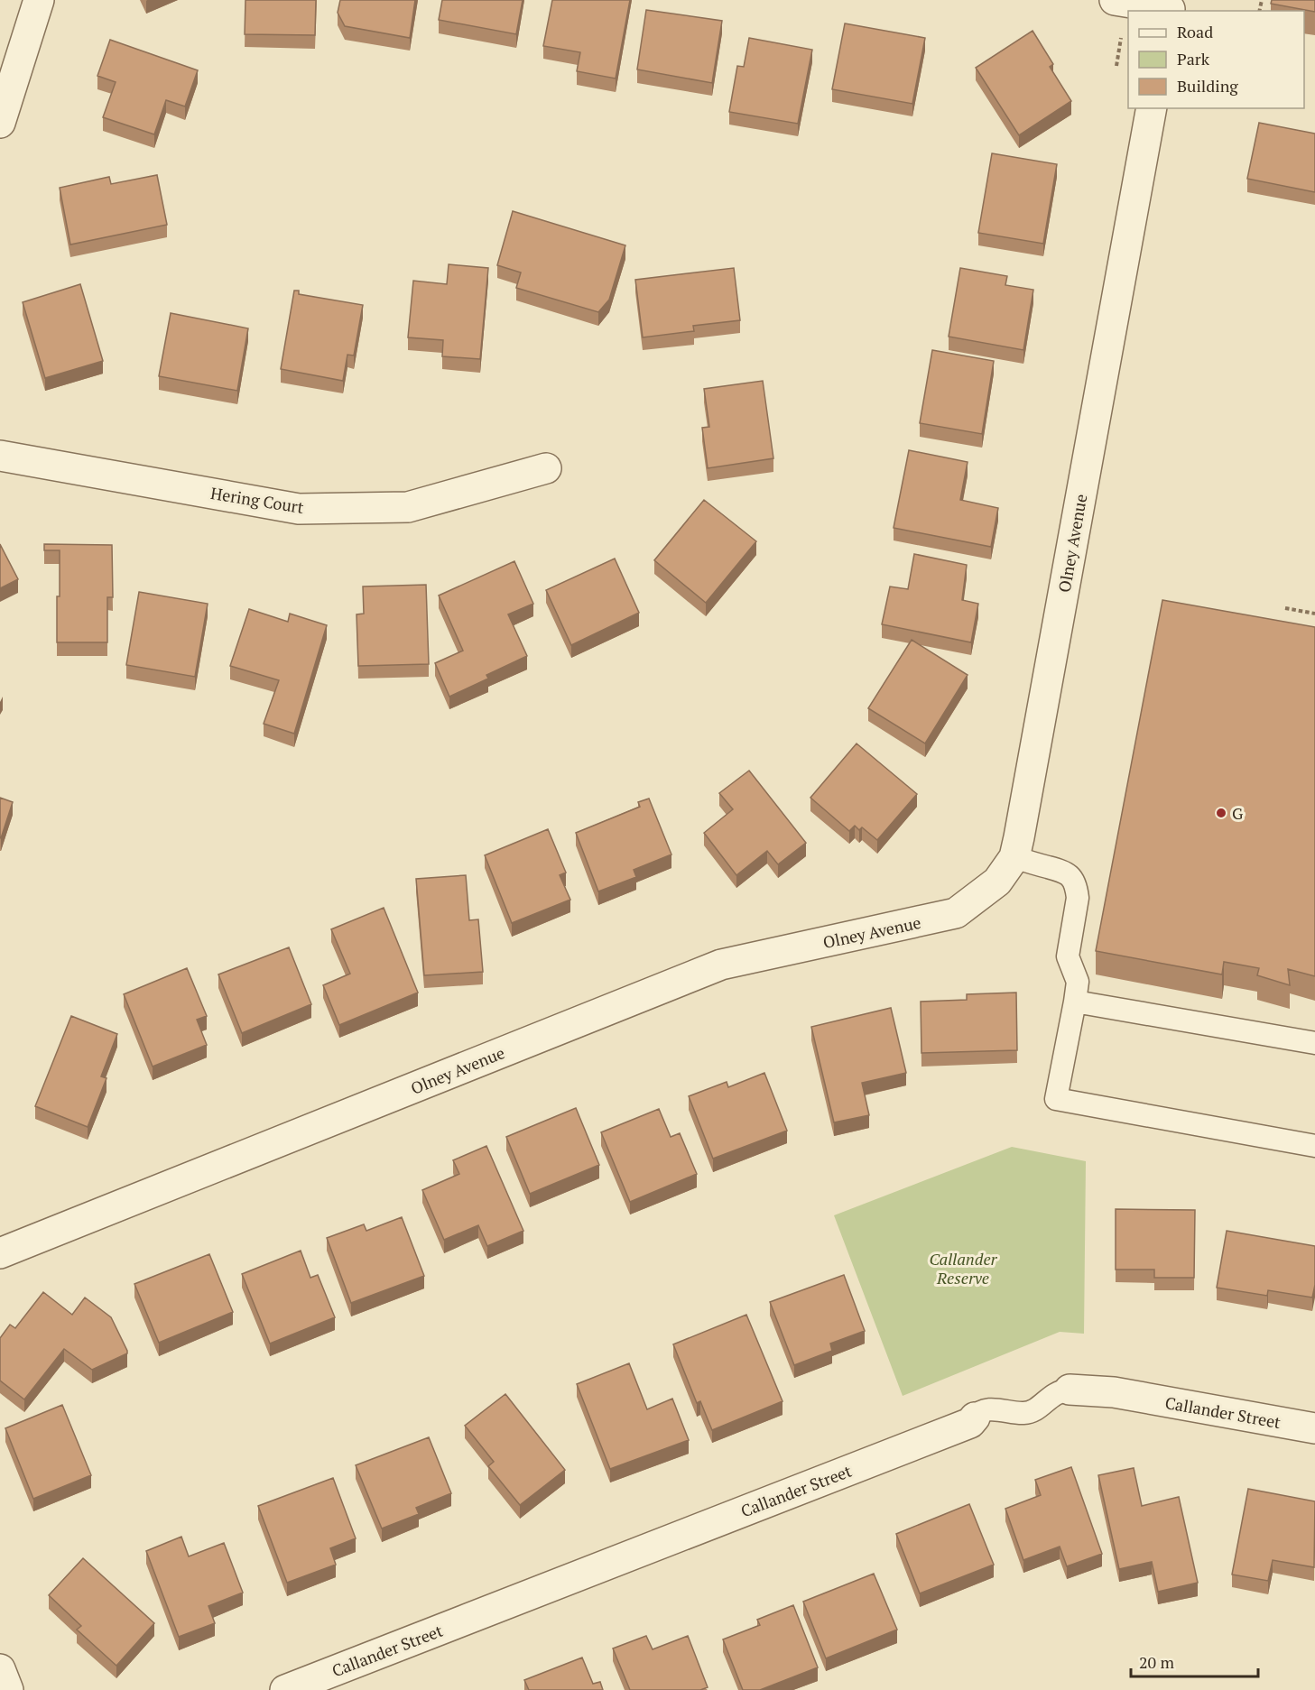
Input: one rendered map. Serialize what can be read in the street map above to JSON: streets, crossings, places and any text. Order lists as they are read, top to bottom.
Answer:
{
  "streets": {
    "street": ["Hering Court", "Olney Avenue", "Callander Street"]
  },
  "parks": ["Callander Reserve"],
  "places": ["G"],
  "legend": ["Road", "Park", "Building"],
  "scale_bar": "20 m"
}
